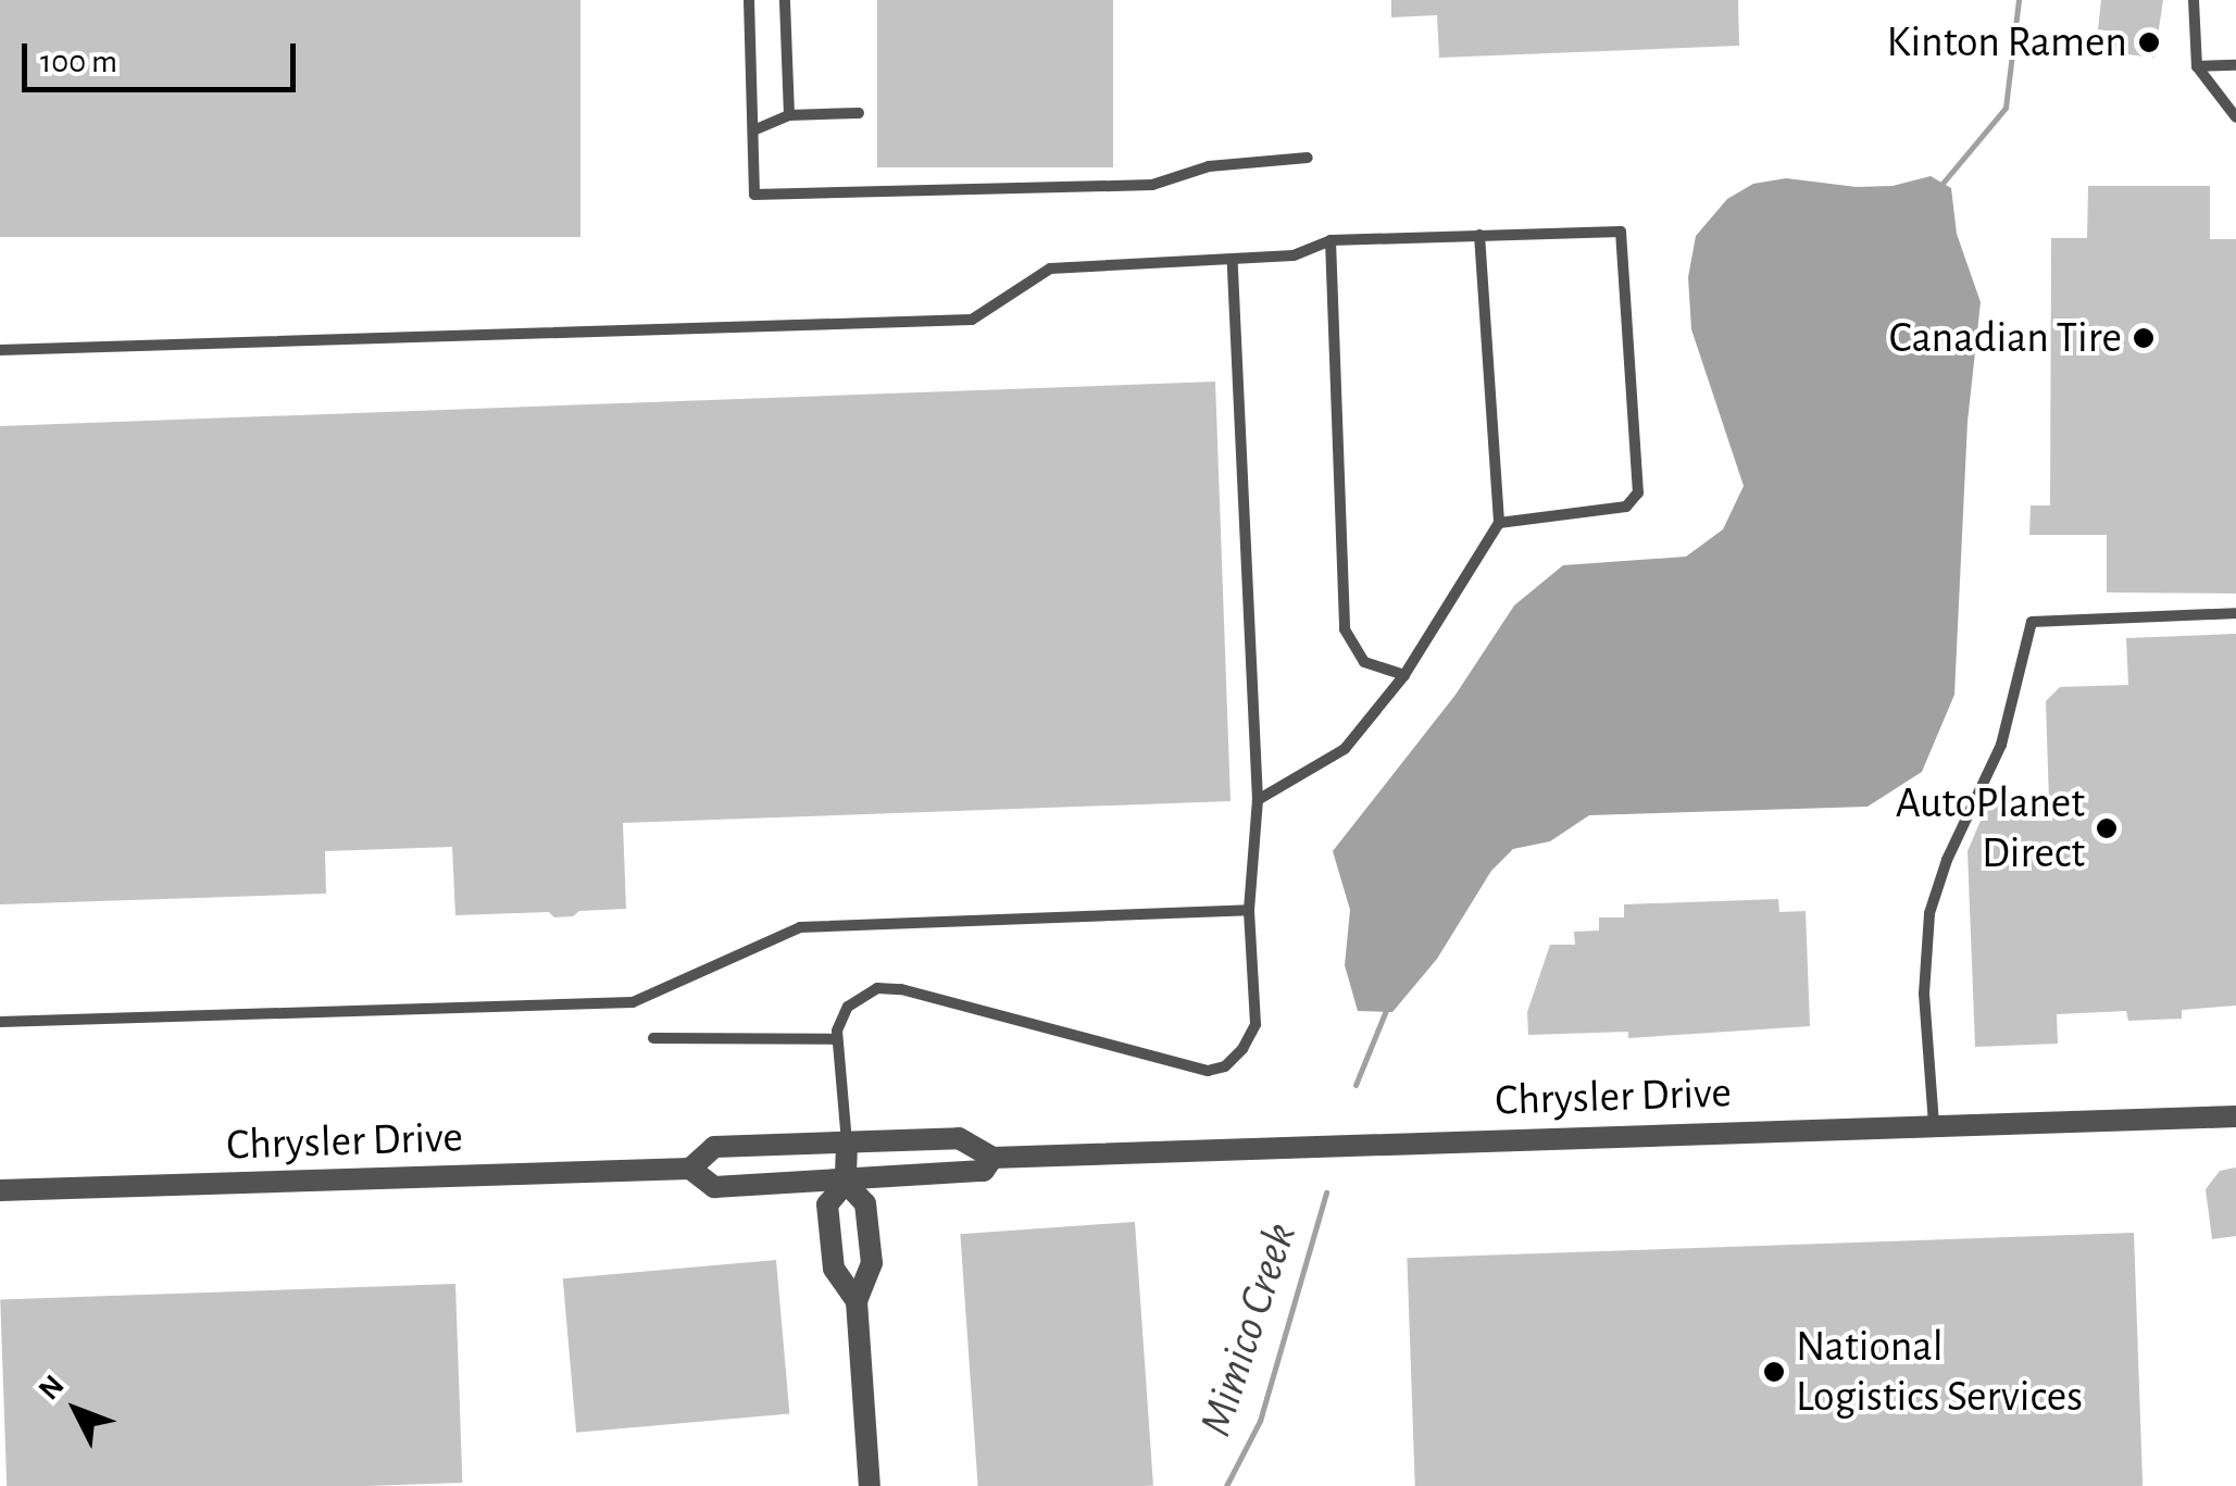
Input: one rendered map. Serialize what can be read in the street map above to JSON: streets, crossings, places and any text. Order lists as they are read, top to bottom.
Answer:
{
  "streets": {
    "street": ["Chrysler Drive"]
  },
  "water": ["Mimico Creek"],
  "places": [
    "Kinton Ramen",
    "Canadian Tire",
    "AutoPlanet Direct",
    "National Logistics Services"
  ],
  "scale_bar": "100 m",
  "north": "top left"
}
